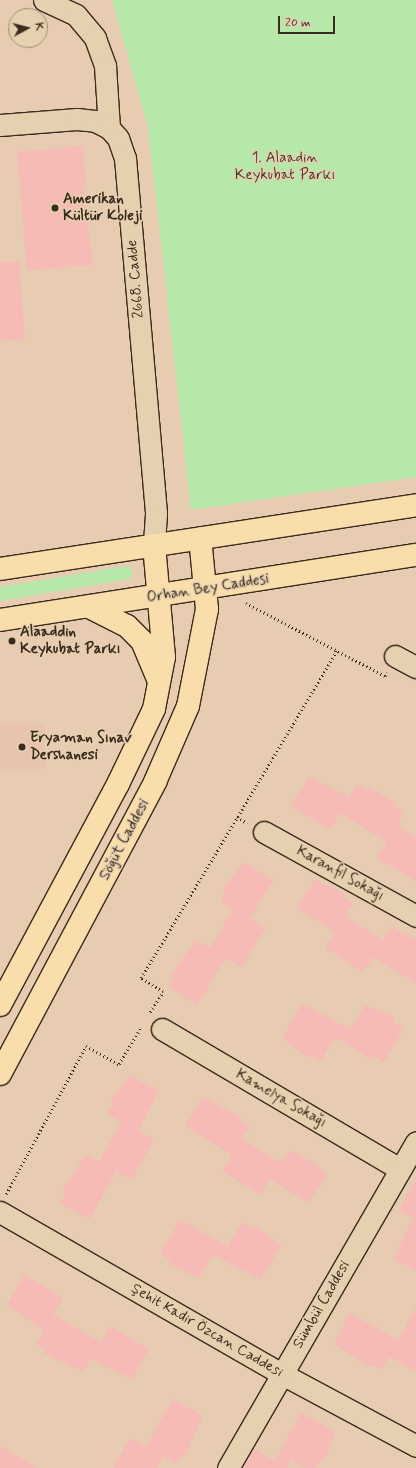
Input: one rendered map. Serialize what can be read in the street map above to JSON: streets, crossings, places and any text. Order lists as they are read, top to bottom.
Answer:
{
  "streets": {
    "main road": ["Orhan Bey Caddesi", "Söğüt Caddesi"],
    "street": [
      "2668. Cadde",
      "Karanfil Sokağı",
      "Kamelya Sokağı",
      "Sümbül Caddesi",
      "Şehit Kadir Özcan Caddesi"
    ]
  },
  "crossings": [
    ["Orhan Bey Caddesi", "Söğüt Caddesi"],
    ["Kamelya Sokağı", "Sümbül Caddesi"],
    ["Sümbül Caddesi", "Şehit Kadir Özcan Caddesi"]
  ],
  "parks": ["1. Alaadin Keykubat Parkı"],
  "places": ["Amerikan Kültür Koleji", "Alaaddin Keykubat Parkı", "Eryaman Sınav Dershanesi"],
  "scale_bar": "20 m",
  "north": "right"
}
